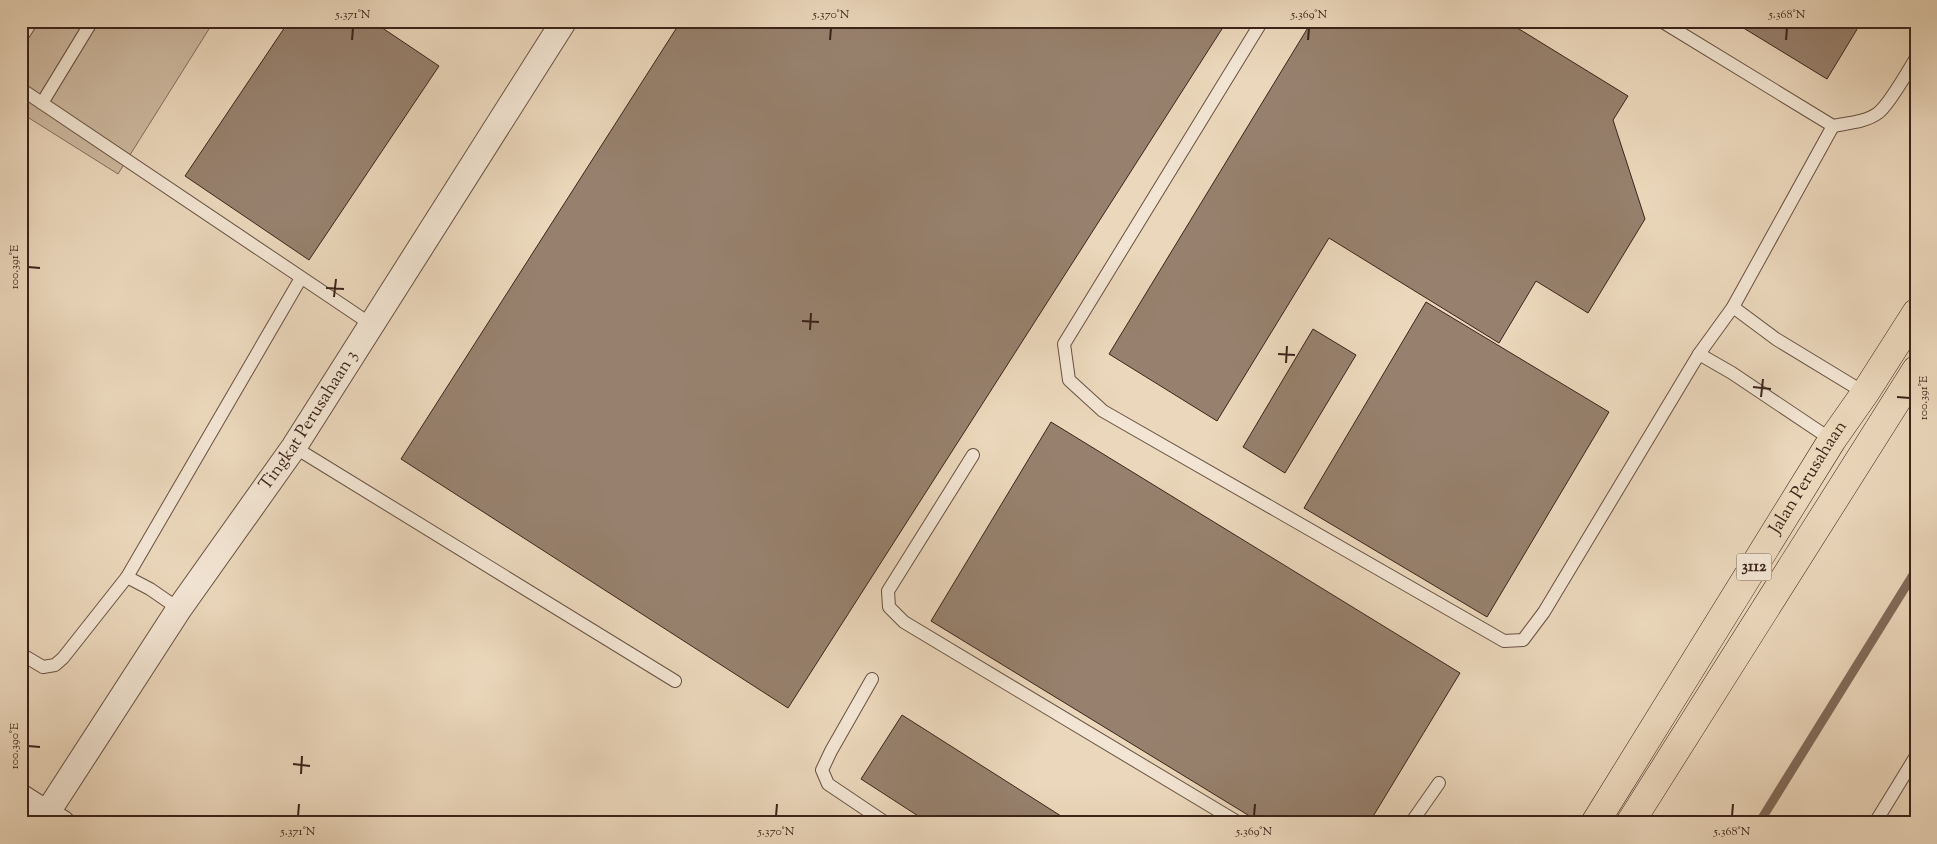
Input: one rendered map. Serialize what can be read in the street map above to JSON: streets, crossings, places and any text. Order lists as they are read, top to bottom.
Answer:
{
  "streets": {
    "main road": ["Jalan Perusahaan", "3112"],
    "street": ["Tingkat Perusahaan 3"]
  },
  "coordinates": [
    "5.371°N",
    "5.370°N",
    "5.369°N",
    "5.368°N",
    "100.391°E",
    "100.390°E"
  ]
}
